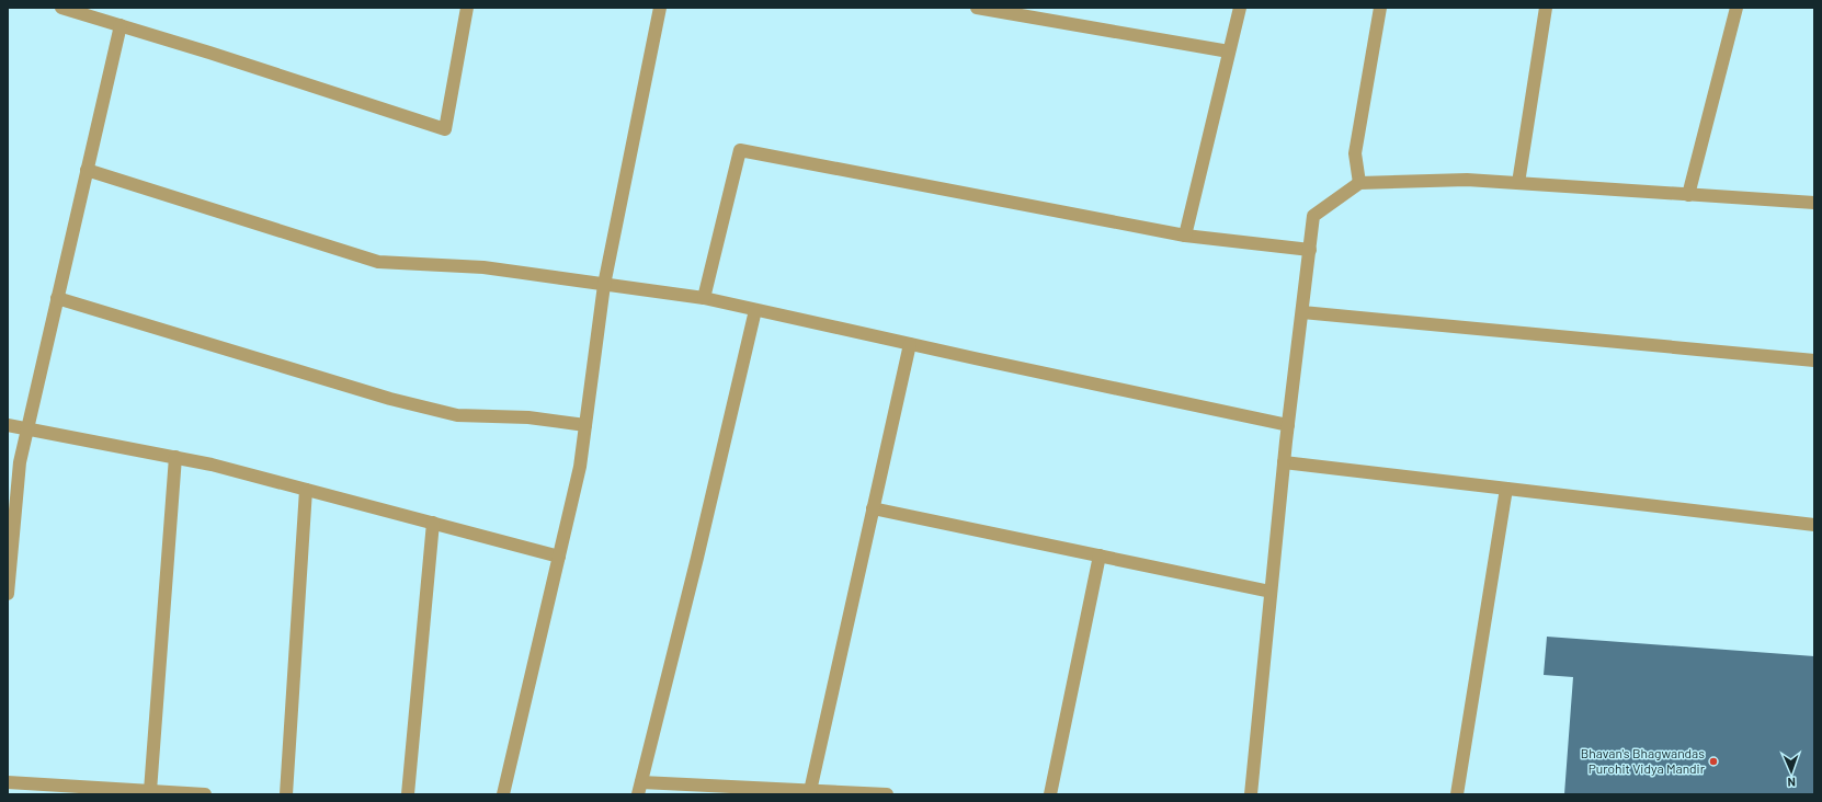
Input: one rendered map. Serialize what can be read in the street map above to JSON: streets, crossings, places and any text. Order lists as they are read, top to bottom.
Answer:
{
  "places": ["Bhavan's Bhagwandas Purohit Vidya Mandir"],
  "north": "bottom"
}
